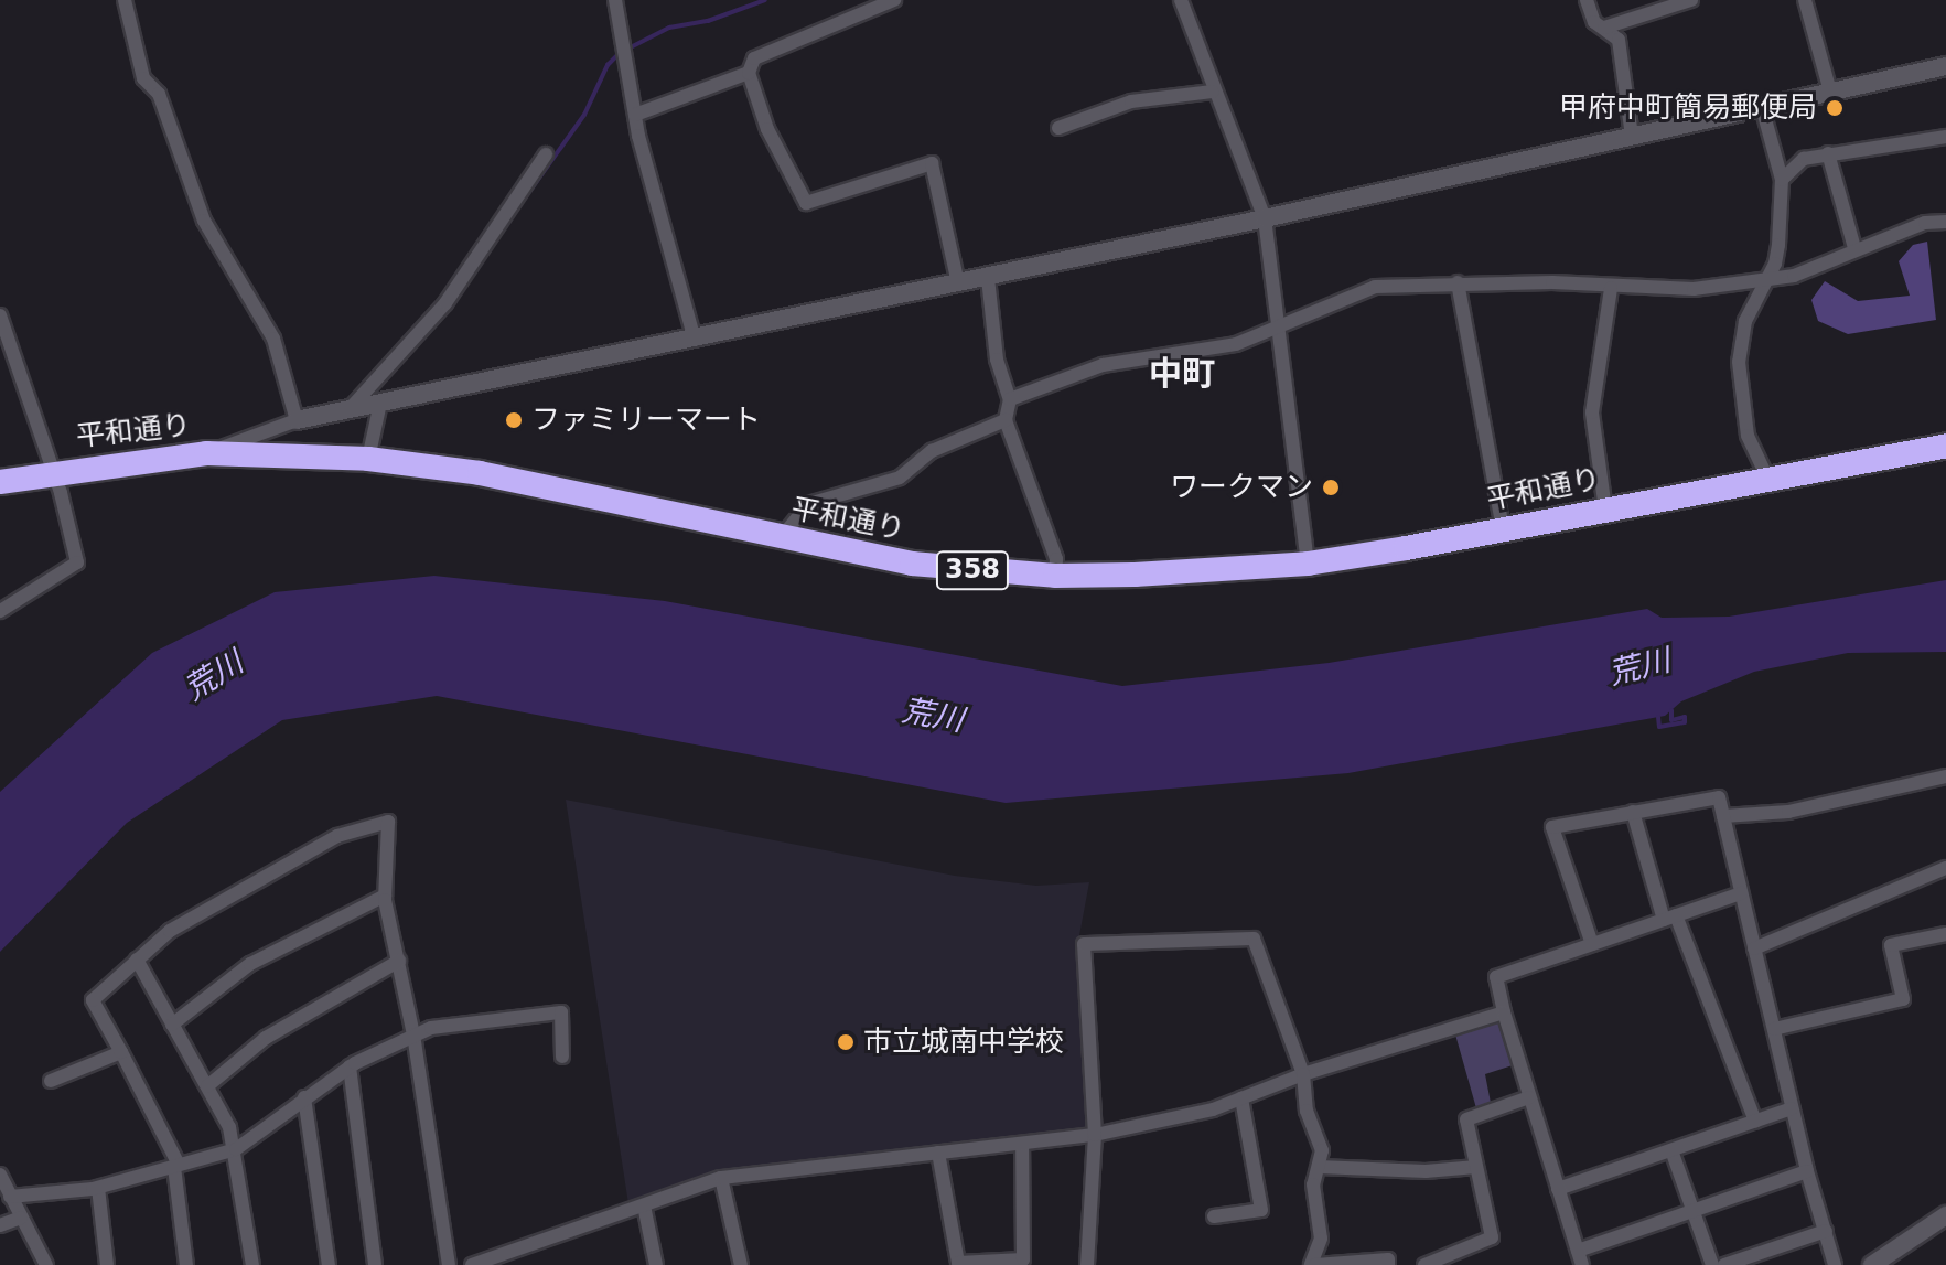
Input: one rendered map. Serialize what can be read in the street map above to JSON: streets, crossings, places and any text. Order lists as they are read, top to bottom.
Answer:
{
  "streets": {
    "highway": ["平和通り", "358"]
  },
  "districts": ["中町"],
  "water": ["荒川"],
  "places": [
    "甲府中町簡易郵便局",
    "ファミリーマート",
    "ワークマン",
    "市立城南中学校"
  ]
}
